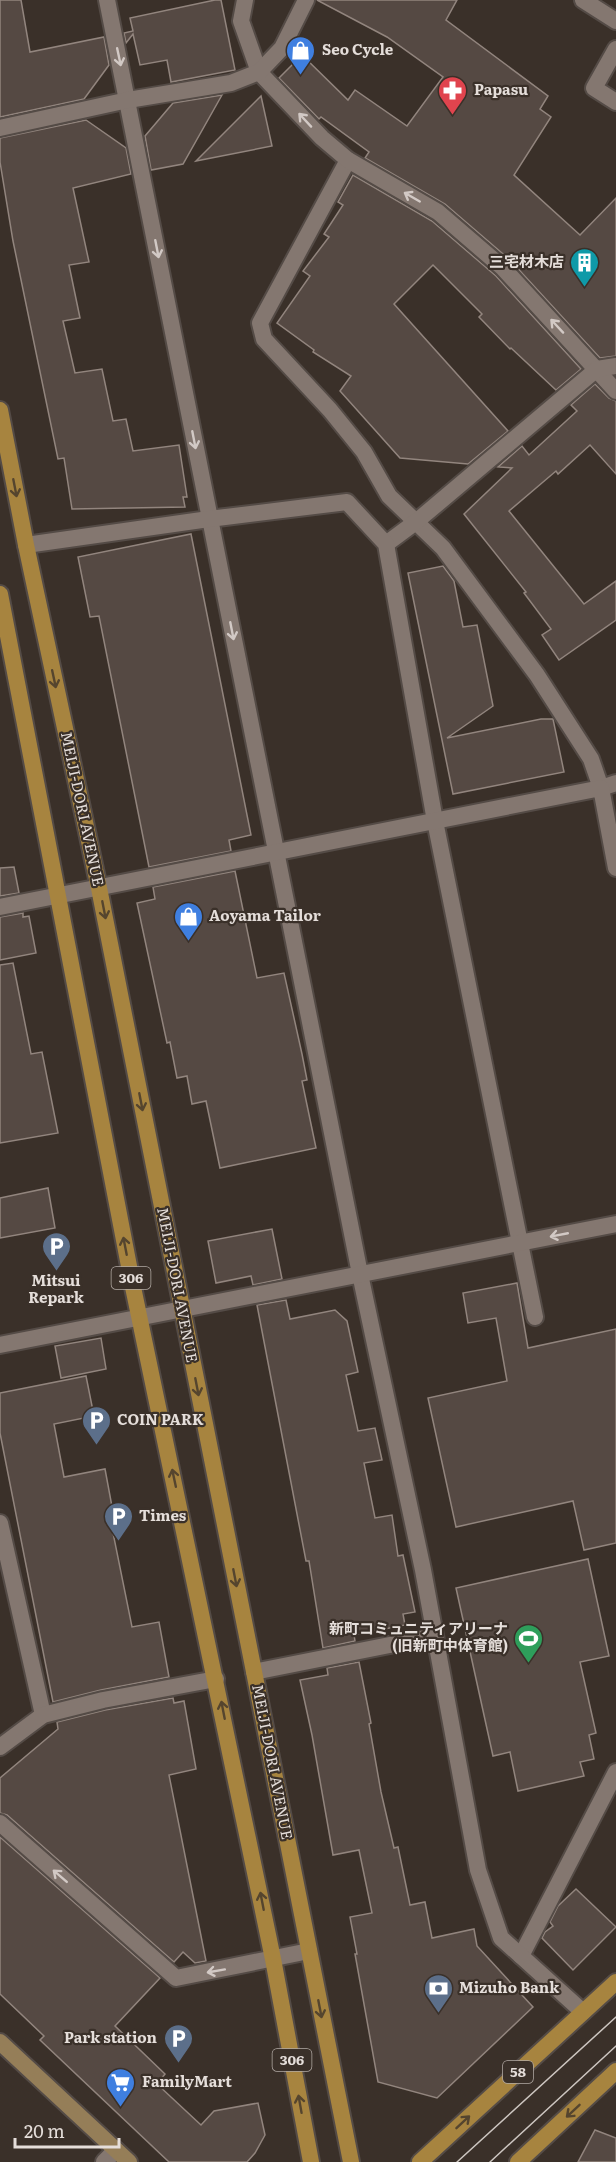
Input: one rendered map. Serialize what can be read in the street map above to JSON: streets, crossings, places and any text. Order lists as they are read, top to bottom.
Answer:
{
  "streets": {
    "main road": ["MEIJI-DORI AVENUE", "306", "58"]
  },
  "places": {
    "shop": ["Seo Cycle", "Aoyama Tailor"],
    "pharmacy": ["Papasu"],
    "building": ["三宅材木店"],
    "parking": [
      "Mitsui Repark",
      "COIN PARK",
      "Times",
      "Park station"
    ],
    "sports": ["新町コミュニティアリーナ (旧新町中体育館)"],
    "bank": ["Mizuho Bank"],
    "supermarket": ["FamilyMart"]
  },
  "scale_bar": "20 m"
}
